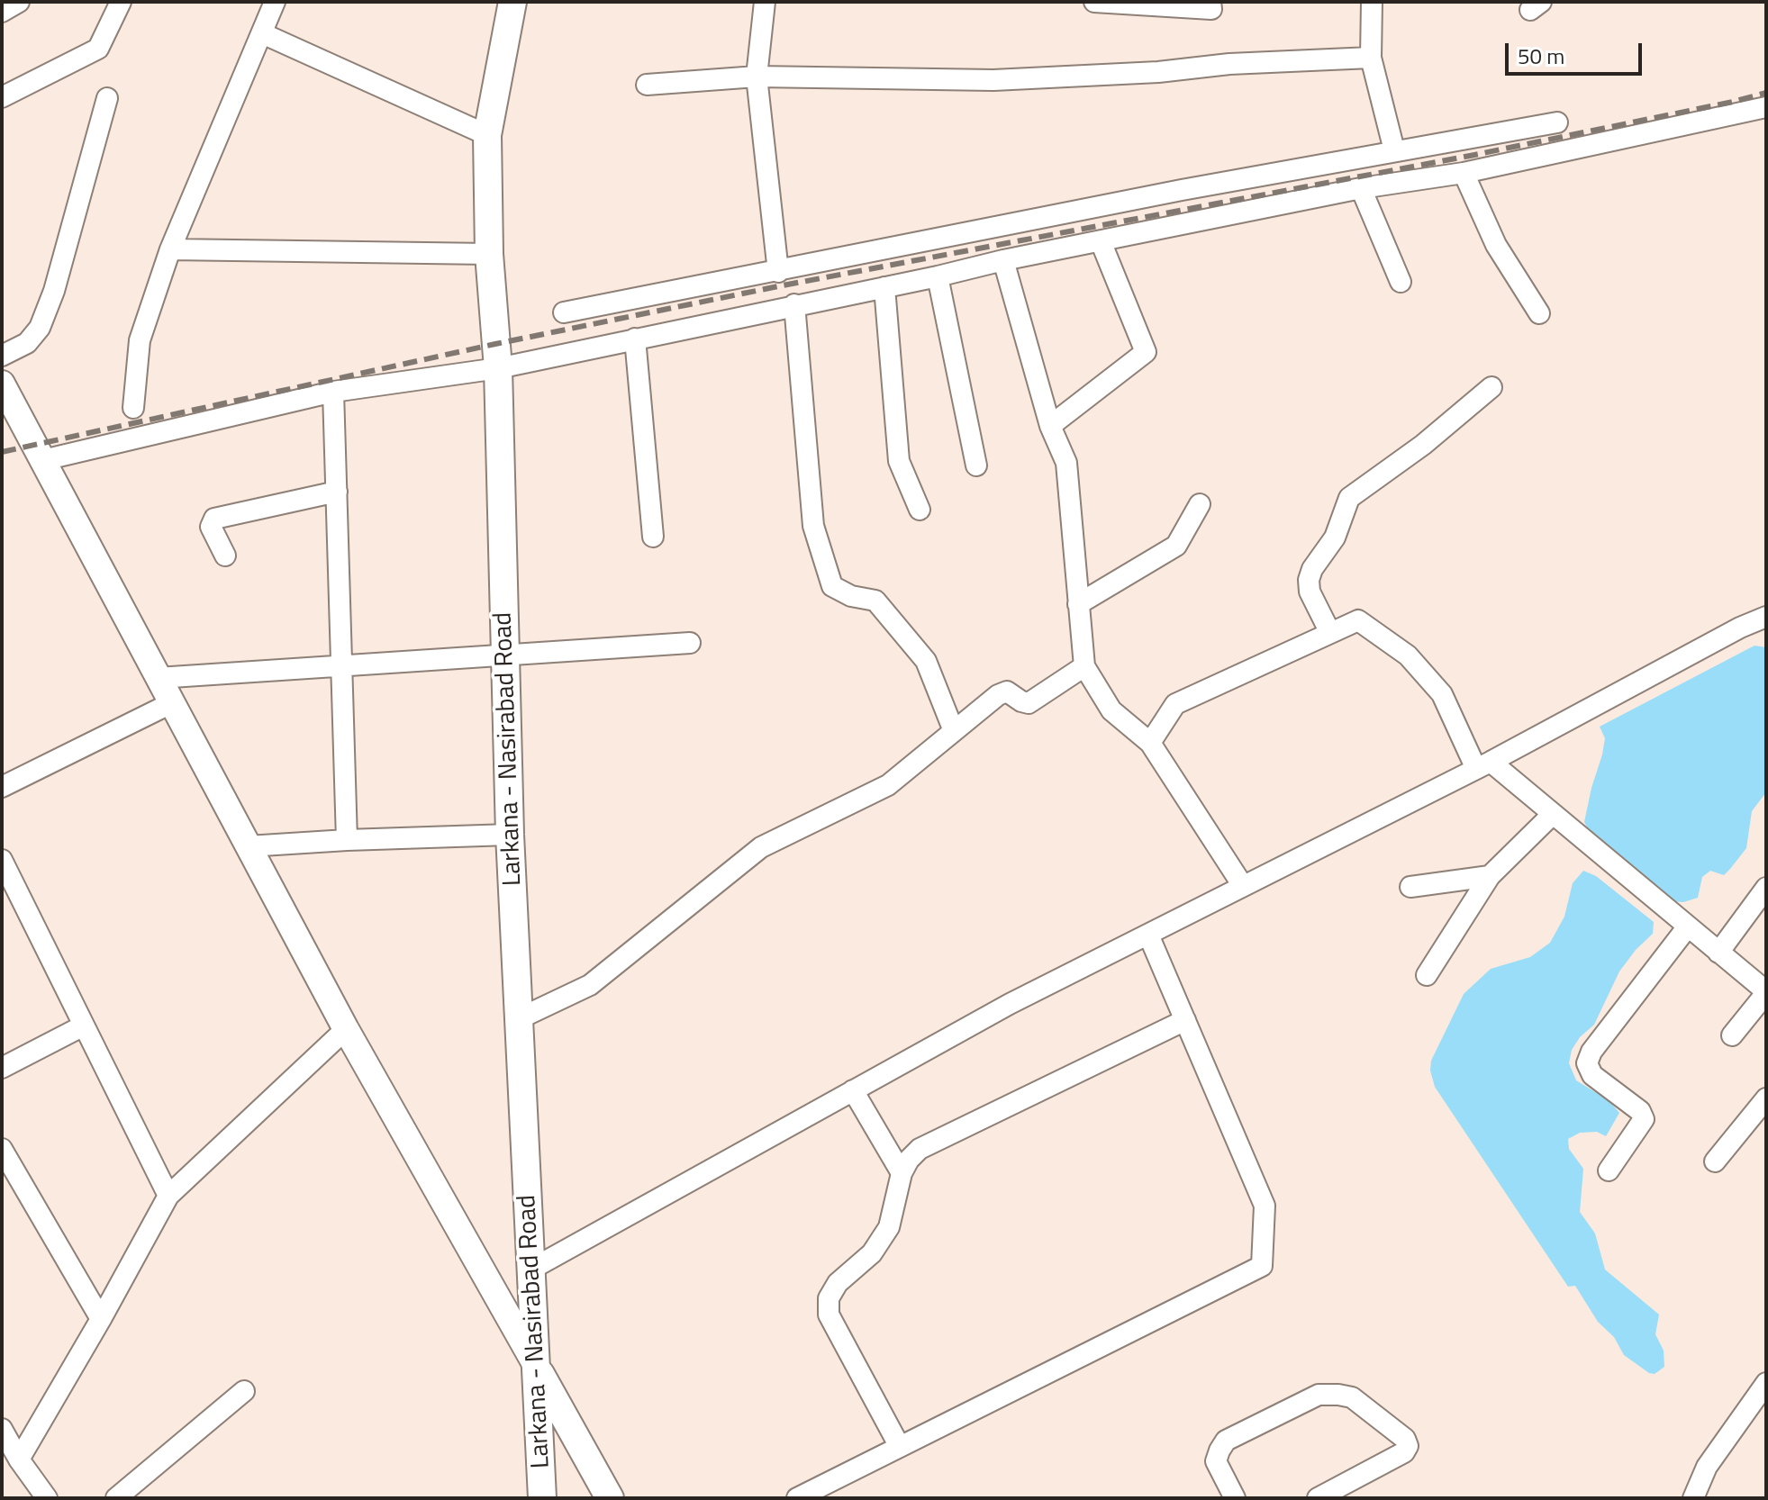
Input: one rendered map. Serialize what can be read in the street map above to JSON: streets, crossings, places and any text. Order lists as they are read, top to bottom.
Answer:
{
  "streets": {
    "main road": ["Larkana - Nasirabad Road"]
  },
  "scale_bar": "50 m"
}
